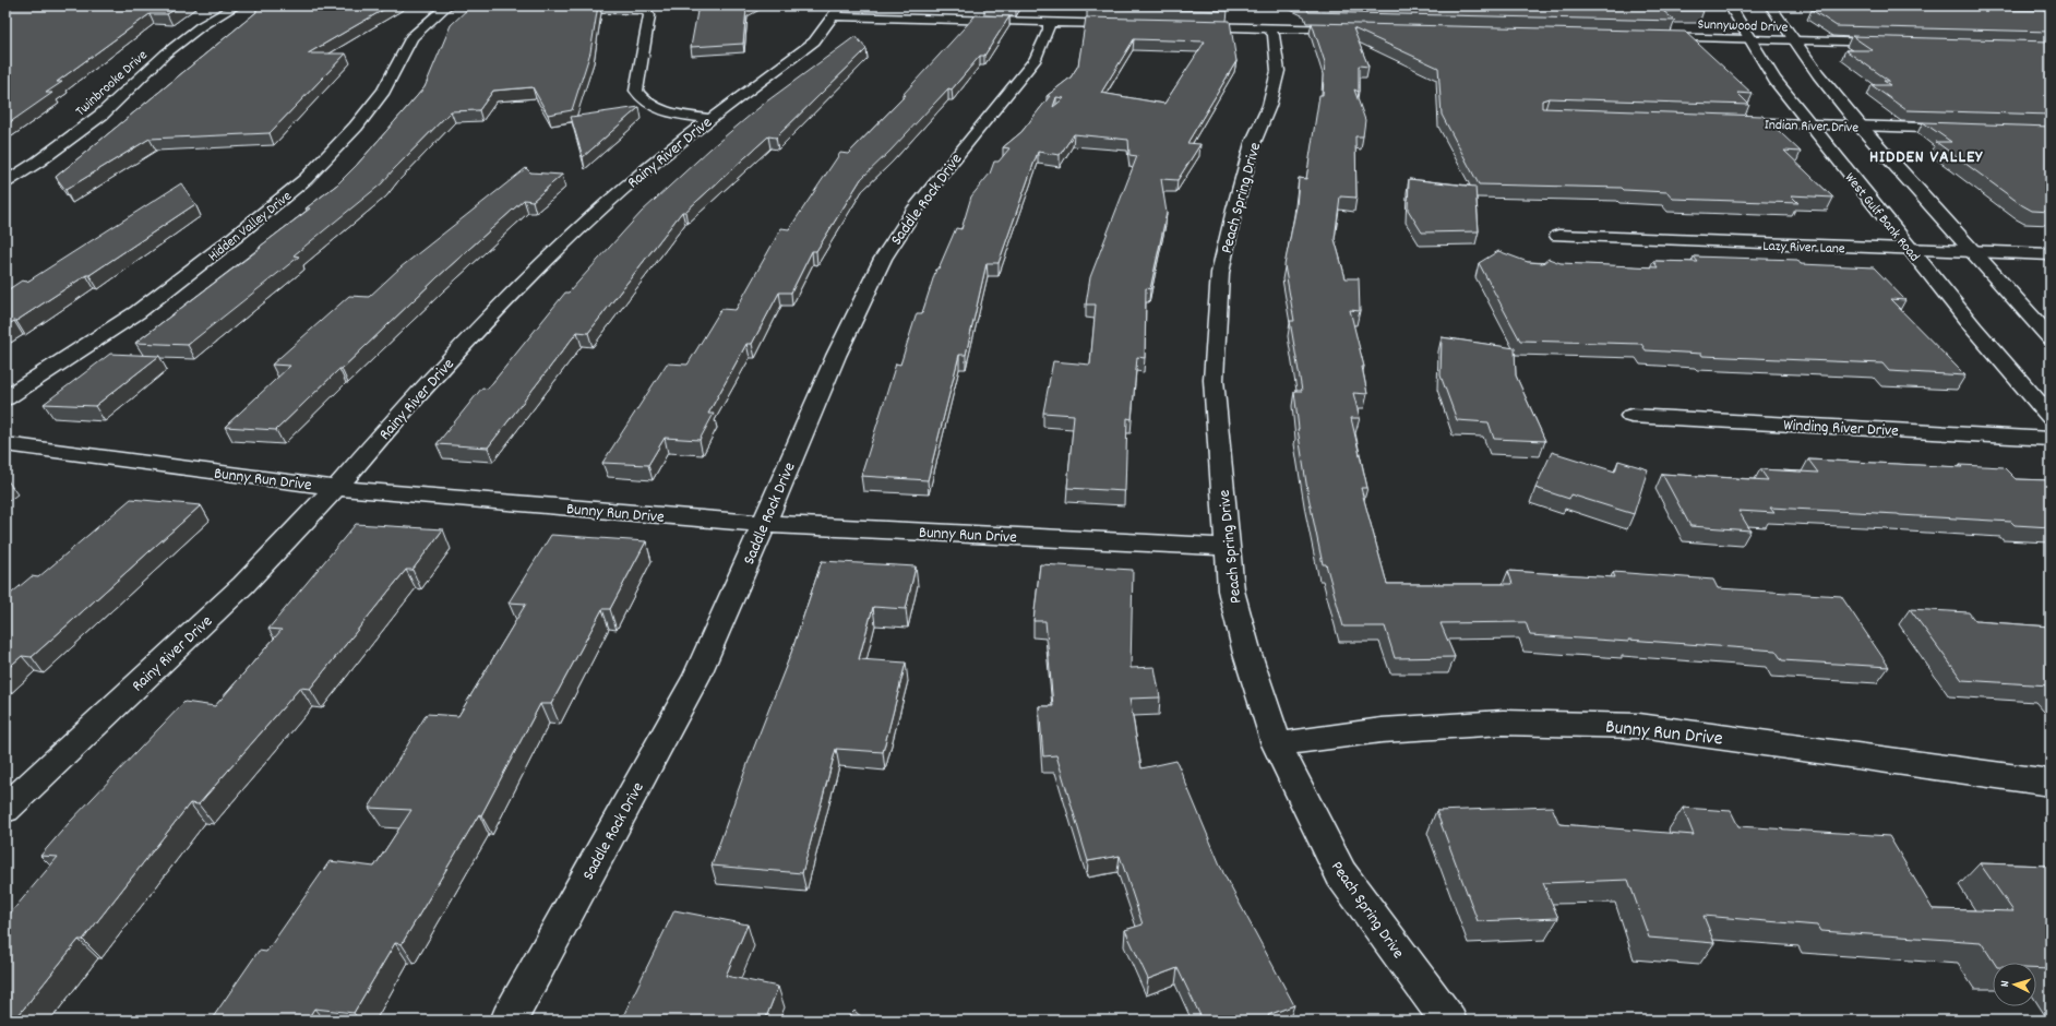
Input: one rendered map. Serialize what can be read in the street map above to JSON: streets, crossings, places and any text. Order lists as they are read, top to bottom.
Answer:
{
  "streets": {
    "street": [
      "Sunnywood Drive",
      "Twinbrooke Drive",
      "Indian River Drive",
      "Rainy River Drive",
      "Peach Spring Drive",
      "Saddle Rock Drive",
      "West Gulf Bank Road",
      "Hidden Valley Drive",
      "Lazy River Lane",
      "Winding River Drive",
      "Bunny Run Drive"
    ]
  },
  "crossings": [
    ["Sunnywood Drive", "West Gulf Bank Road"],
    ["Indian River Drive", "West Gulf Bank Road"],
    ["Rainy River Drive", "Bunny Run Drive"],
    ["Peach Spring Drive", "Bunny Run Drive"],
    ["Saddle Rock Drive", "Bunny Run Drive"],
    ["West Gulf Bank Road", "Lazy River Lane"]
  ],
  "districts": ["HIDDEN VALLEY"],
  "north": "left"
}
